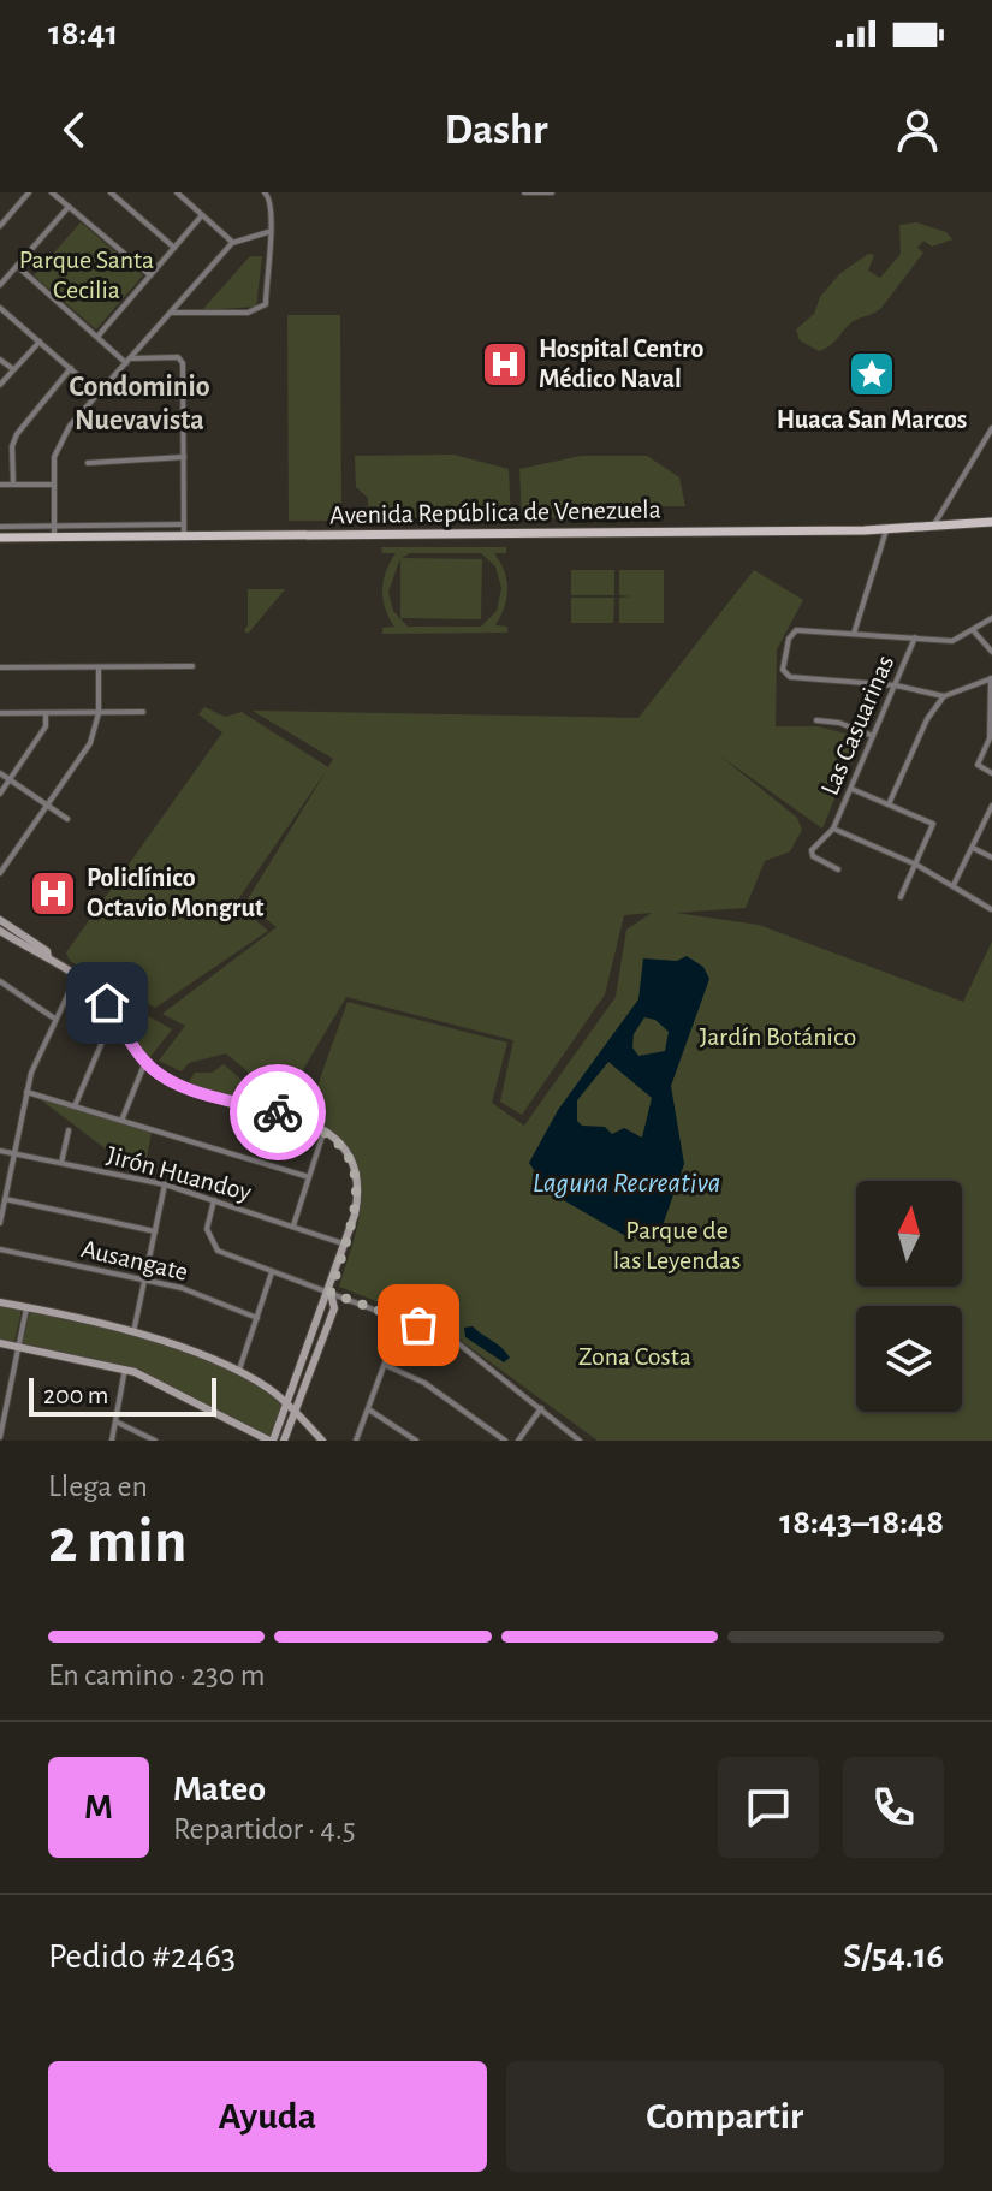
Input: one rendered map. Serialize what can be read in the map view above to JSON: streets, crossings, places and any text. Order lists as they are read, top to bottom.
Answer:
{
  "streets": {
    "main road": ["Avenida República de Venezuela"],
    "street": ["Las Casuarinas", "Jirón Huandoy", "Ausangate"]
  },
  "districts": ["Condominio Nuevavista"],
  "water": ["Laguna Recreativa"],
  "parks": [
    "Parque Santa Cecilia",
    "Jardín Botánico",
    "Parque de las Leyendas",
    "Zona Costa"
  ],
  "places": {
    "hospital": ["Hospital Centro Médico Naval", "Policlínico Octavio Mongrut"],
    "place": ["Huaca San Marcos"]
  },
  "scale_bar": "200 m",
  "north": "top",
  "page": {
    "status": "18:41",
    "header": "Dashr",
    "scale": "200 m",
    "heading": ["2 min", "Llega en", "18:43–18:48"],
    "panel": [
      "Mateo",
      "Repartidor · 4.5",
      "Pedido #2463",
      "S/54.16"
    ],
    "bar": "En camino · 230 m",
    "round": "M",
    "buttons": ["Ayuda", "Compartir"]
  }
}
